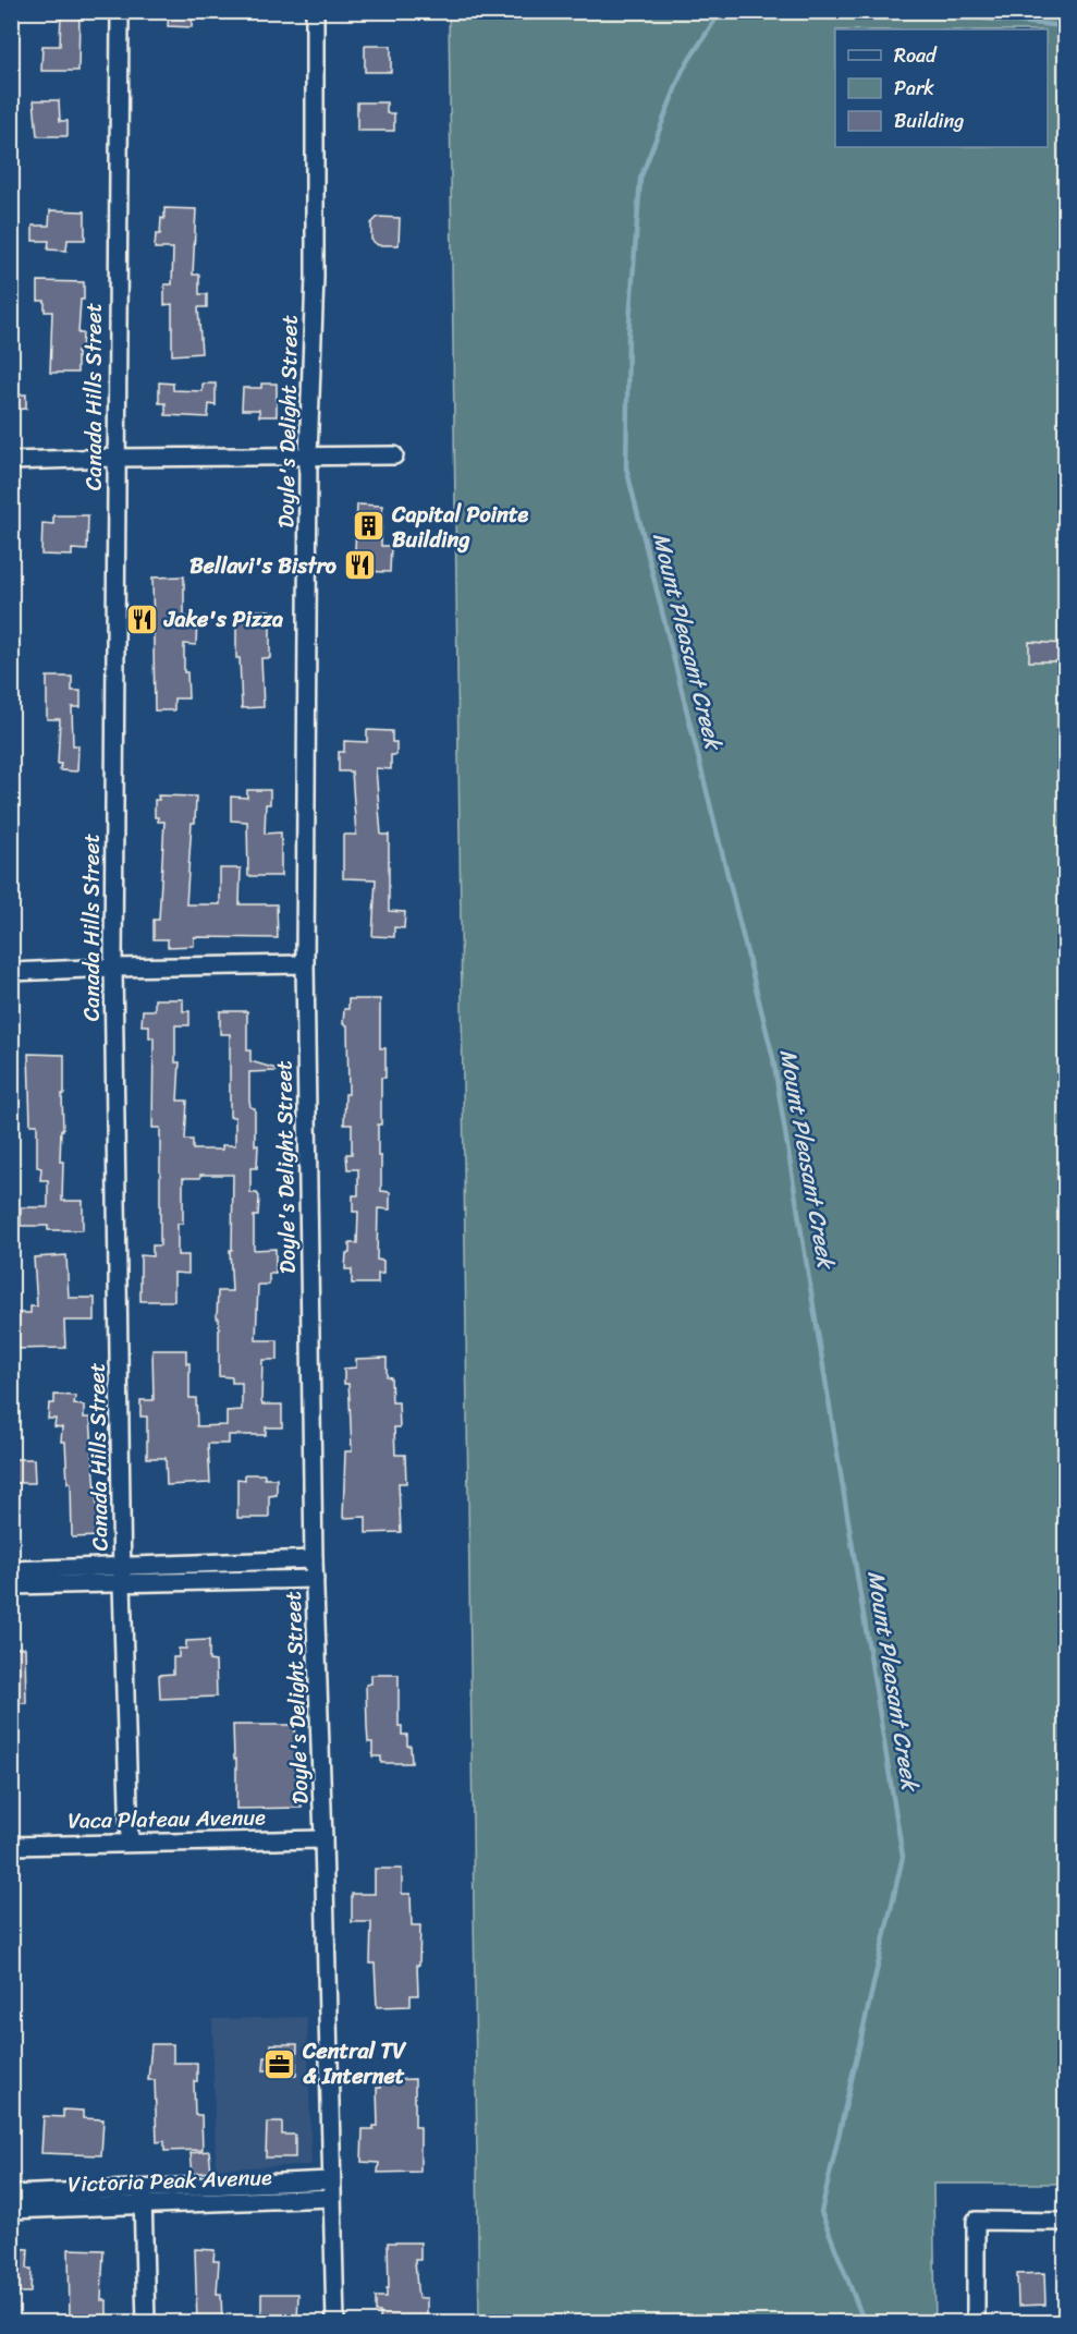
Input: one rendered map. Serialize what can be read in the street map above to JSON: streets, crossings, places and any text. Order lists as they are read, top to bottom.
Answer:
{
  "streets": {
    "street": [
      "Canada Hills Street",
      "Doyle's Delight Street",
      "Vaca Plateau Avenue",
      "Victoria Peak Avenue"
    ]
  },
  "crossings": [
    ["Canada Hills Street", "Vaca Plateau Avenue"],
    ["Doyle's Delight Street", "Vaca Plateau Avenue"],
    ["Doyle's Delight Street", "Victoria Peak Avenue"]
  ],
  "water": ["Mount Pleasant Creek"],
  "places": {
    "building": ["Capital Pointe Building"],
    "restaurant": ["Bellavi's Bistro", "Jake's Pizza"],
    "office": ["Central TV & Internet"]
  },
  "legend": ["Road", "Park", "Building"]
}
